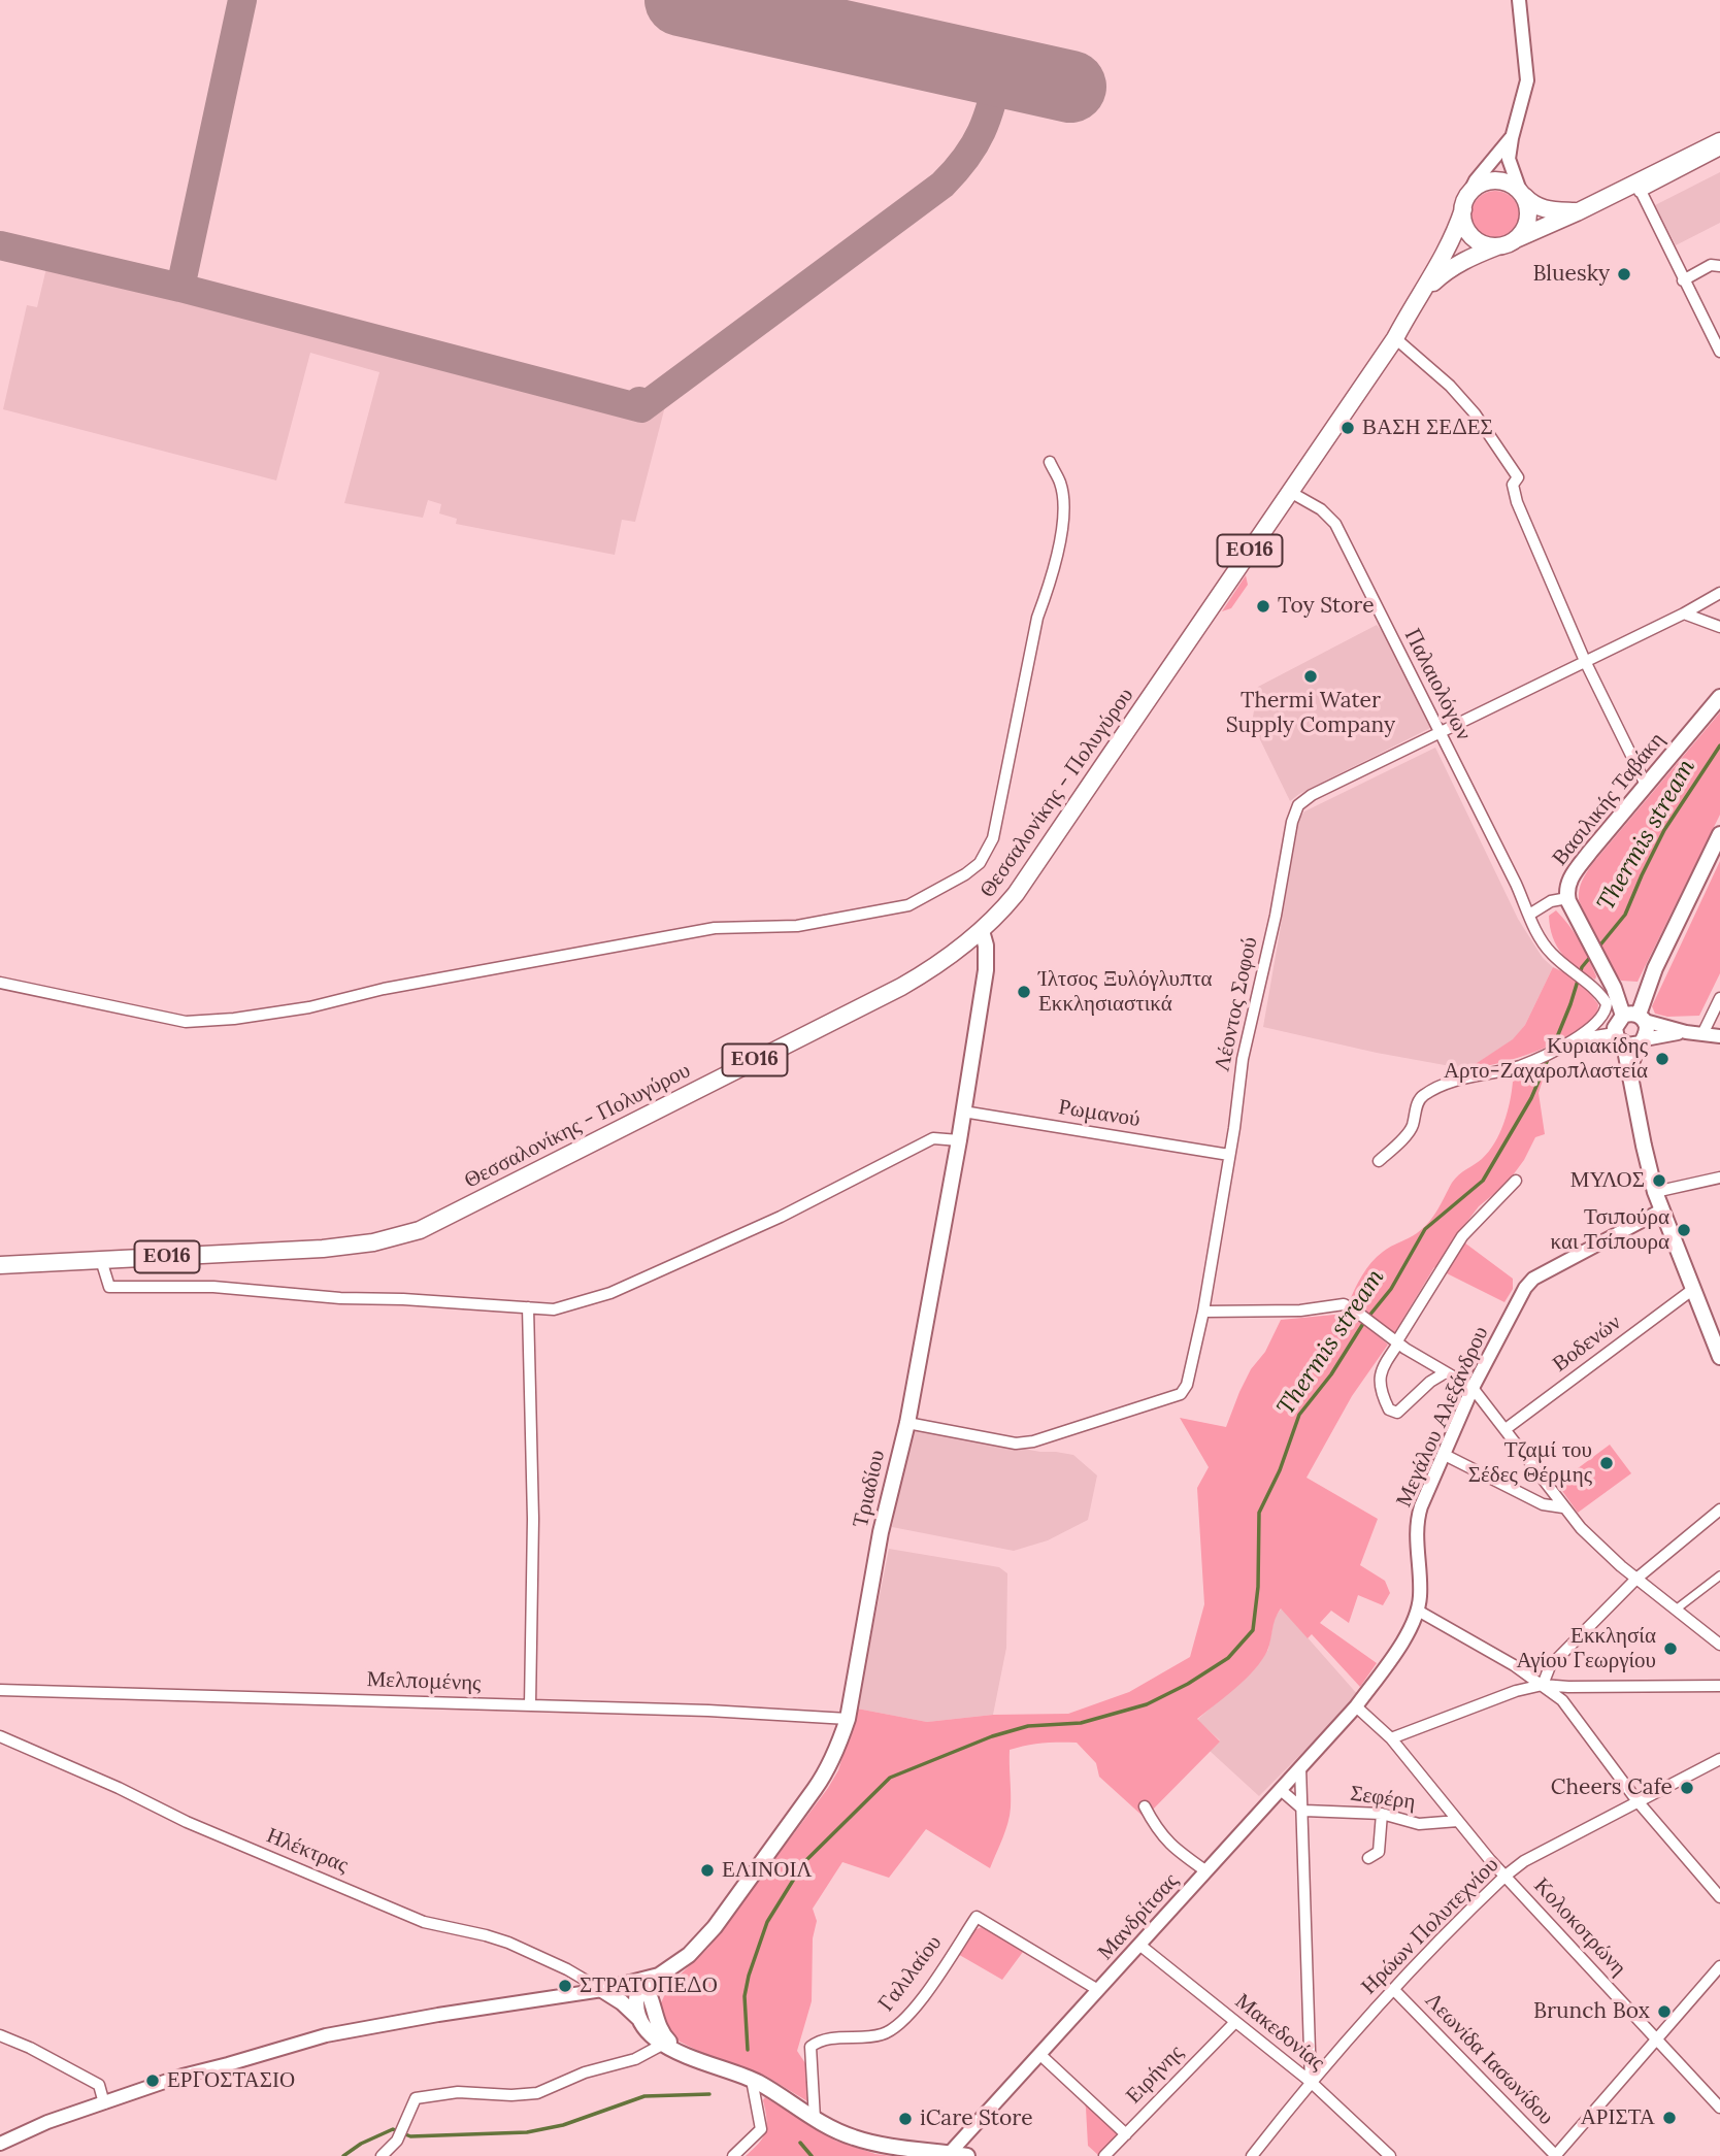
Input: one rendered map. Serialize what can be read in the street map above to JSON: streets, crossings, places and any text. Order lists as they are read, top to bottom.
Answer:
{
  "streets": {
    "main road": [
      "ΕΟ16",
      "Θεσσαλονίκης - Πολυγύρου",
      "Βασιλικής Ταβάκη",
      "Τριαδίου"
    ],
    "street": [
      "Παλαιολόγων",
      "Λέοντος Σοφού",
      "Ρωμανού",
      "Βοδενών",
      "Μεγάλου Αλεξάνδρου",
      "Μελπομένης",
      "Σεφέρη",
      "Ηλέκτρας",
      "Μανδρίτσας",
      "Ηρώων Πολυτεχνίου",
      "Κολοκοτρώνη",
      "Γαλιλαίου",
      "Μακεδονίας",
      "Λεωνίδα Ιασωνίδου",
      "Ειρήνης"
    ]
  },
  "crossings": [
    ["ΕΟ16", "Θεσσαλονίκης - Πολυγύρου"],
    ["Παλαιολόγων", "Θεσσαλονίκης - Πολυγύρου"],
    ["Παλαιολόγων", "Λέοντος Σοφού"],
    ["Θεσσαλονίκης - Πολυγύρου", "Τριαδίου"],
    ["Λέοντος Σοφού", "Ρωμανού"],
    ["Λέοντος Σοφού", "Τριαδίου"],
    ["Ρωμανού", "Τριαδίου"],
    ["Μεγάλου Αλεξάνδρου", "Μανδρίτσας"],
    ["Μεγάλου Αλεξάνδρου", "Κολοκοτρώνη"],
    ["Τριαδίου", "Μελπομένης"],
    ["Τριαδίου", "Ηλέκτρας"],
    ["Σεφέρη", "Κολοκοτρώνη"],
    ["Μανδρίτσας", "Κολοκοτρώνη"],
    ["Μανδρίτσας", "Γαλιλαίου"],
    ["Μανδρίτσας", "Μακεδονίας"],
    ["Ηρώων Πολυτεχνίου", "Κολοκοτρώνη"],
    ["Ηρώων Πολυτεχνίου", "Μακεδονίας"],
    ["Ηρώων Πολυτεχνίου", "Λεωνίδα Ιασωνίδου"],
    ["Μακεδονίας", "Ειρήνης"]
  ],
  "water": ["Thermis stream"],
  "places": [
    "Bluesky",
    "ΒΑΣΗ ΣΕΔΕΣ",
    "Toy Store",
    "Thermi Water Supply Company",
    "Ίλτσος Ξυλόγλυπτα Εκκλησιαστικά",
    "Κυριακίδης Αρτο-Ζαχαροπλαστεία",
    "ΜΥΛΟΣ",
    "Τσιπούρα και Τσίπουρα",
    "Τζαμί του Σέδες Θέρμης",
    "Εκκλησία Αγίου Γεωργίου",
    "Cheers Cafe",
    "ΕΛΙΝΟΙΛ",
    "ΣΤΡΑΤΟΠΕΔΟ",
    "Brunch Box",
    "ΕΡΓΟΣΤΑΣΙΟ",
    "ΑΡΙΣΤΑ",
    "iCare Store"
  ]
}
